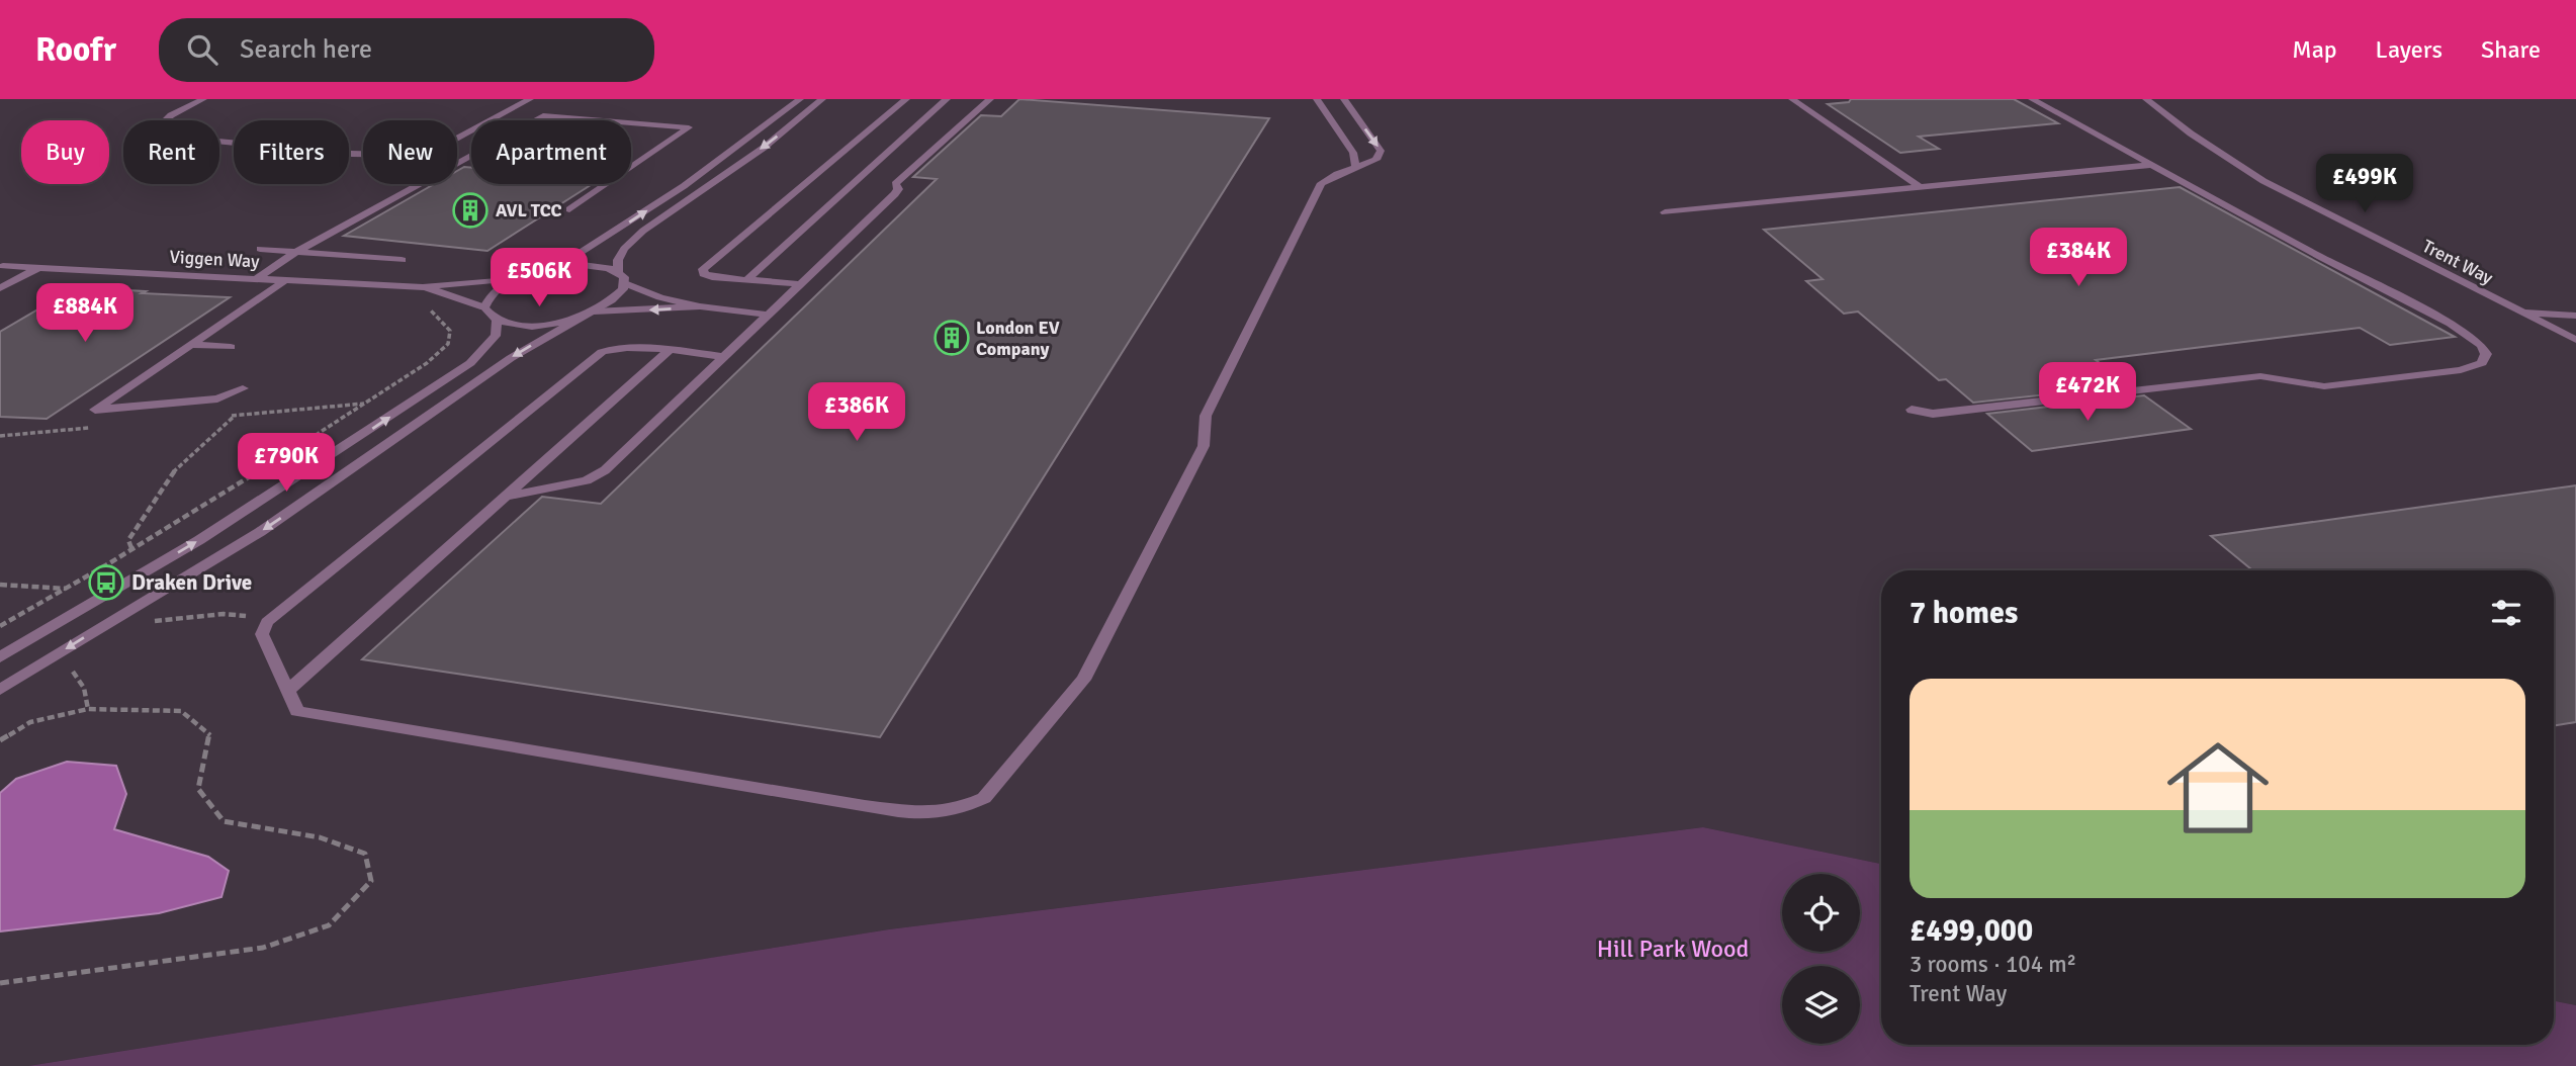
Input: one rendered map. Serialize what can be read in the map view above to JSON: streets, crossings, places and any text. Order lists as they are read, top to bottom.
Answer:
{
  "streets": {
    "street": ["Viggen Way", "Trent Way"]
  },
  "parks": ["Hill Park Wood"],
  "places": {
    "building": ["AVL TCC", "London EV Company"],
    "bus stop": ["Draken Drive"]
  },
  "page": {
    "header": "Roofr",
    "search": "Search here",
    "nav": ["Map", "Layers", "Share"],
    "chip": [
      "Buy",
      "Rent",
      "Filters",
      "New",
      "Apartment"
    ],
    "price": [
      "£499K",
      "£384K",
      "£506K",
      "£884K",
      "£472K",
      "£386K",
      "£790K"
    ],
    "heading": "7 homes",
    "list": [
      {
        "name": "£499,000",
        "note": "3 rooms · 104 m² · Trent Way"
      }
    ]
  }
}
